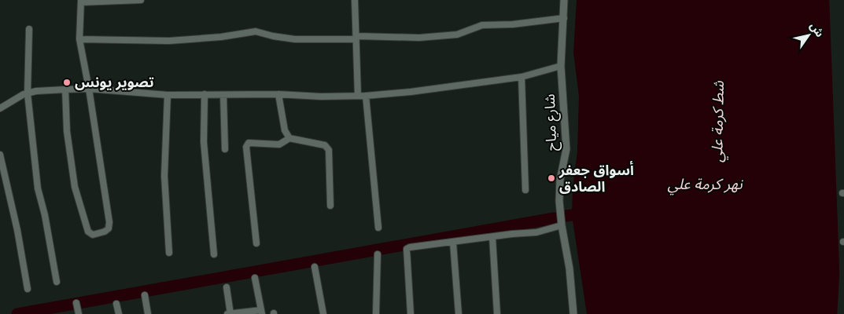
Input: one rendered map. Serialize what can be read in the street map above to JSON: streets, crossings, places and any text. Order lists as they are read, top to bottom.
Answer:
{
  "streets": {
    "street": ["شارع مياح"]
  },
  "water": ["شط كرمة علي", "نهر كرمة علي"],
  "places": ["تصوير يونس", "أسواق جعفر الصادق"],
  "north": "top right"
}
